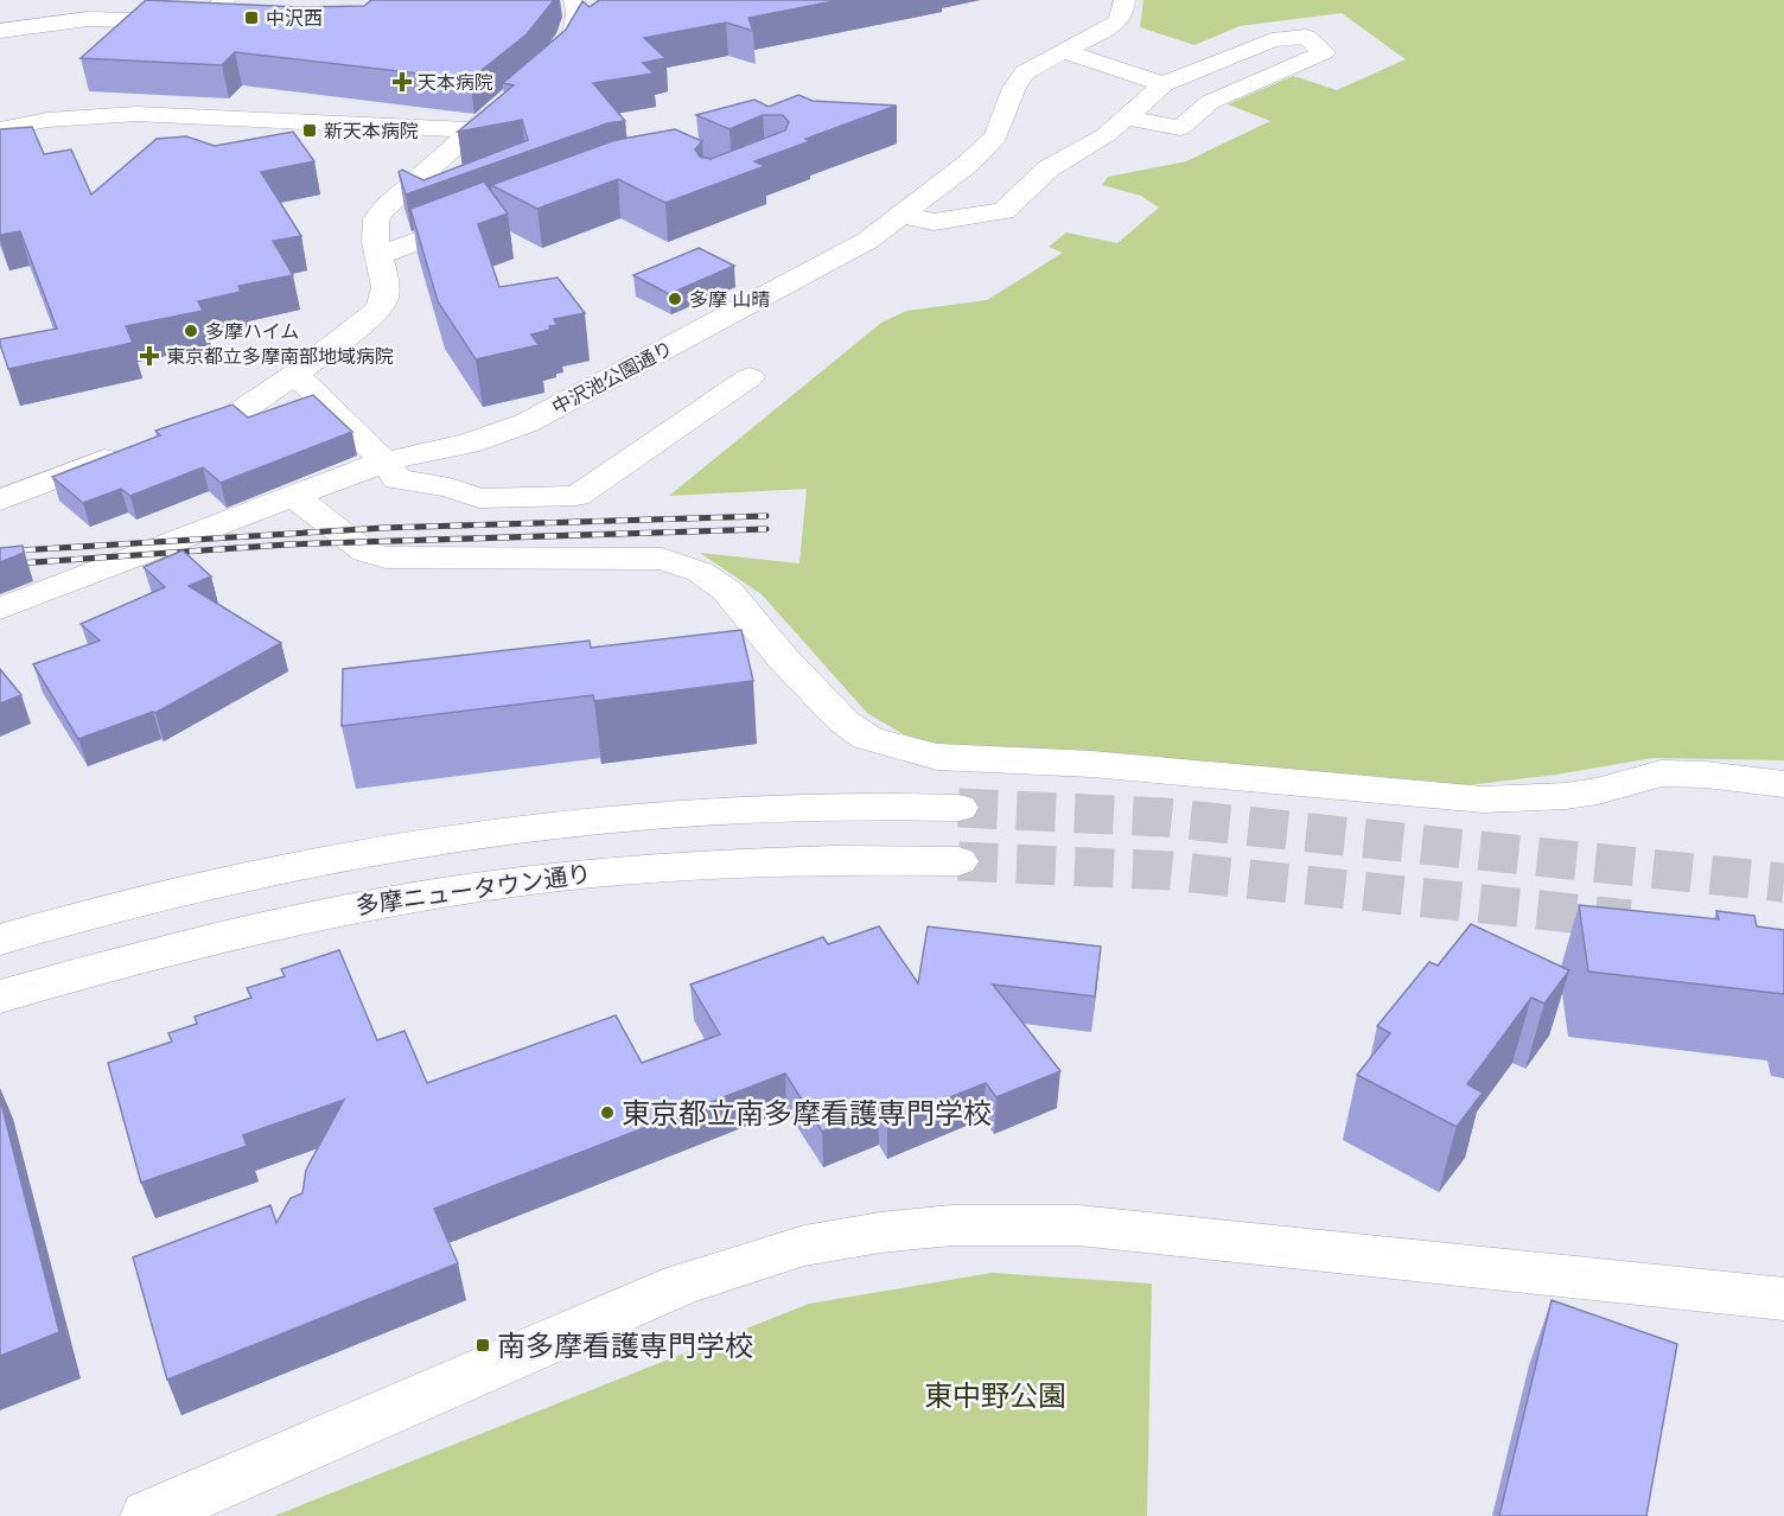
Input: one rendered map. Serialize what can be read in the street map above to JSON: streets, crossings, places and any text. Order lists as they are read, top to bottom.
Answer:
{
  "streets": {
    "street": ["中沢池公園通り", "多摩ニュータウン通り"]
  },
  "parks": ["東中野公園"],
  "places": {
    "transit": ["中沢西", "新天本病院", "南多摩看護専門学校"],
    "health": ["天本病院", "東京都立多摩南部地域病院"],
    "other": ["多摩 山晴", "多摩ハイム", "東京都立南多摩看護専門学校"]
  }
}
